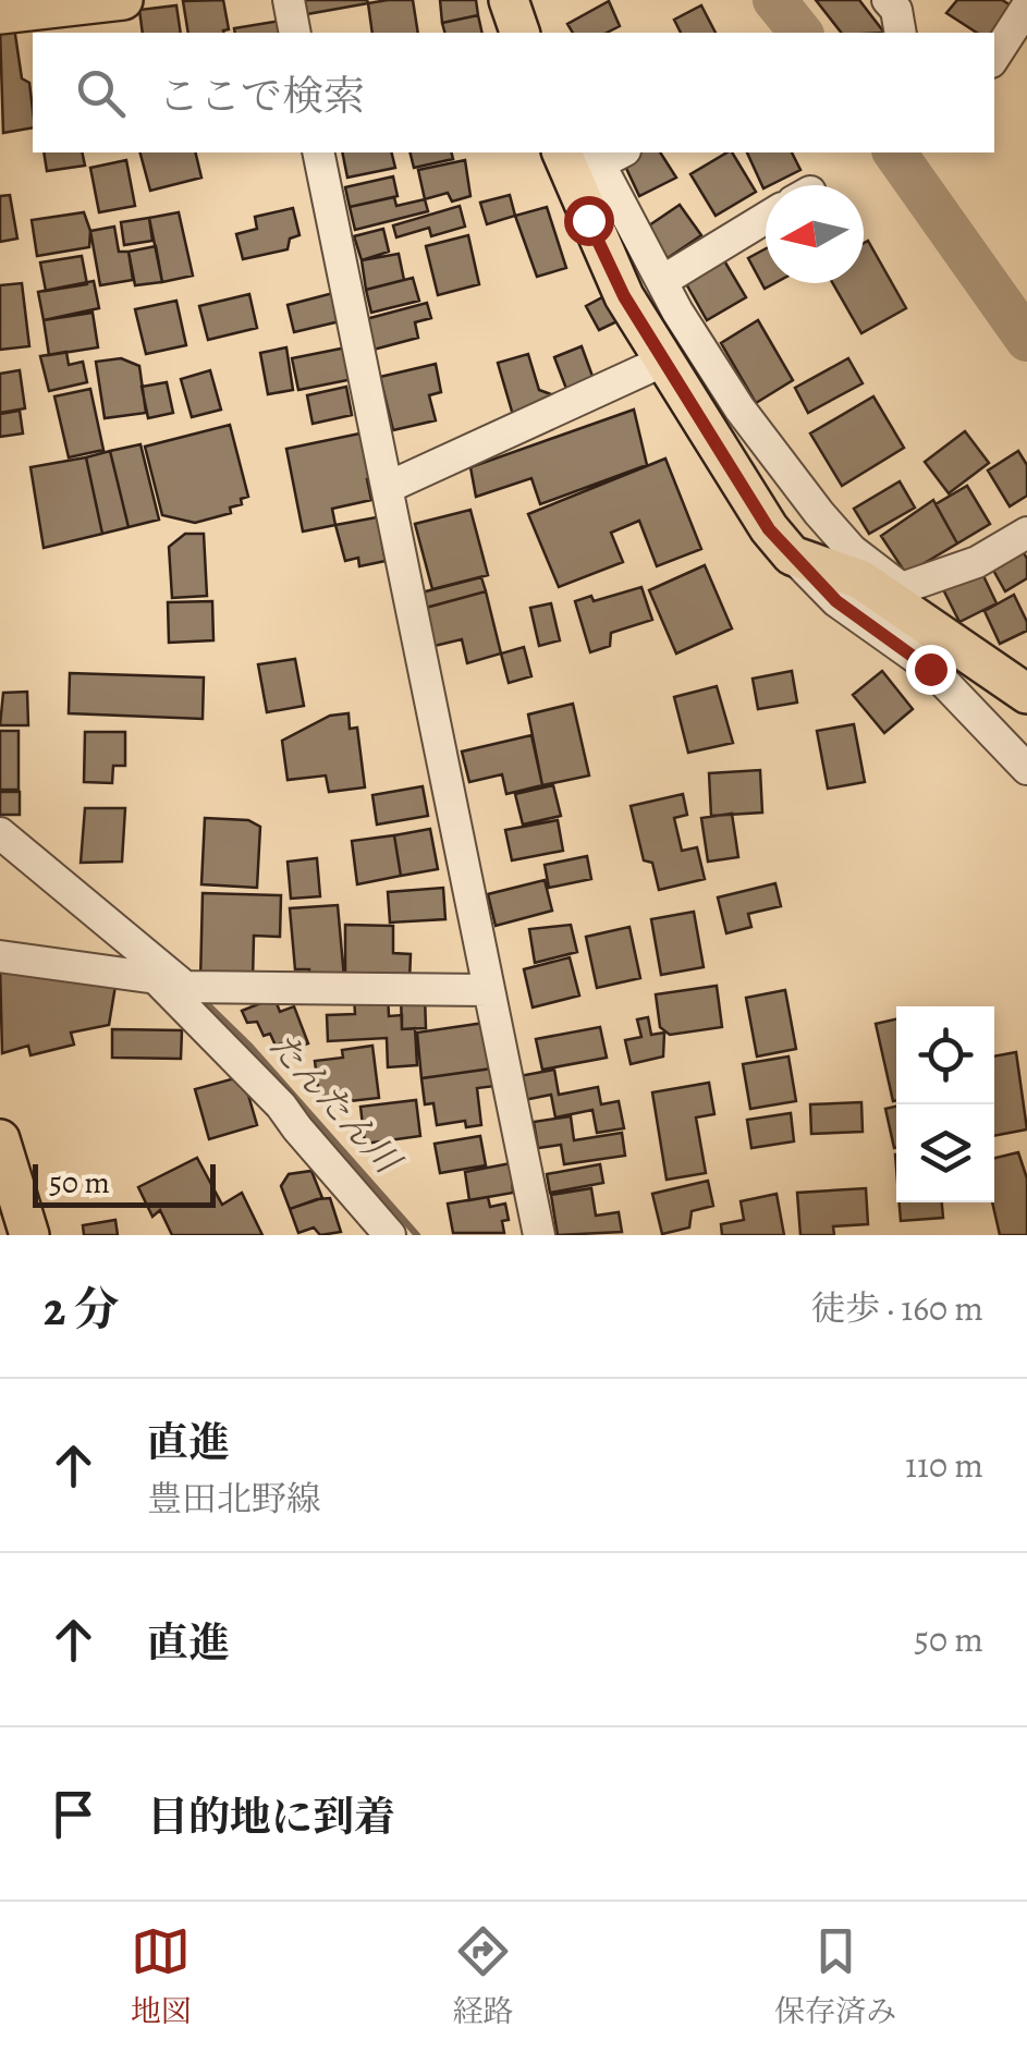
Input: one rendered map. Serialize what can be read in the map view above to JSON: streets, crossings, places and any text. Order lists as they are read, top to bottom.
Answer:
{
  "water": ["たんたん川"],
  "scale_bar": "50 m",
  "north": "left",
  "page": {
    "search": "ここで検索",
    "scale": "50 m",
    "heading": ["2 分", "徒歩 · 160 m"],
    "list": [
      ["直進", "豊田北野線", "110 m"],
      ["直進", "50 m"],
      "目的地に到着"
    ],
    "nav": ["地図", "経路", "保存済み"]
  }
}
